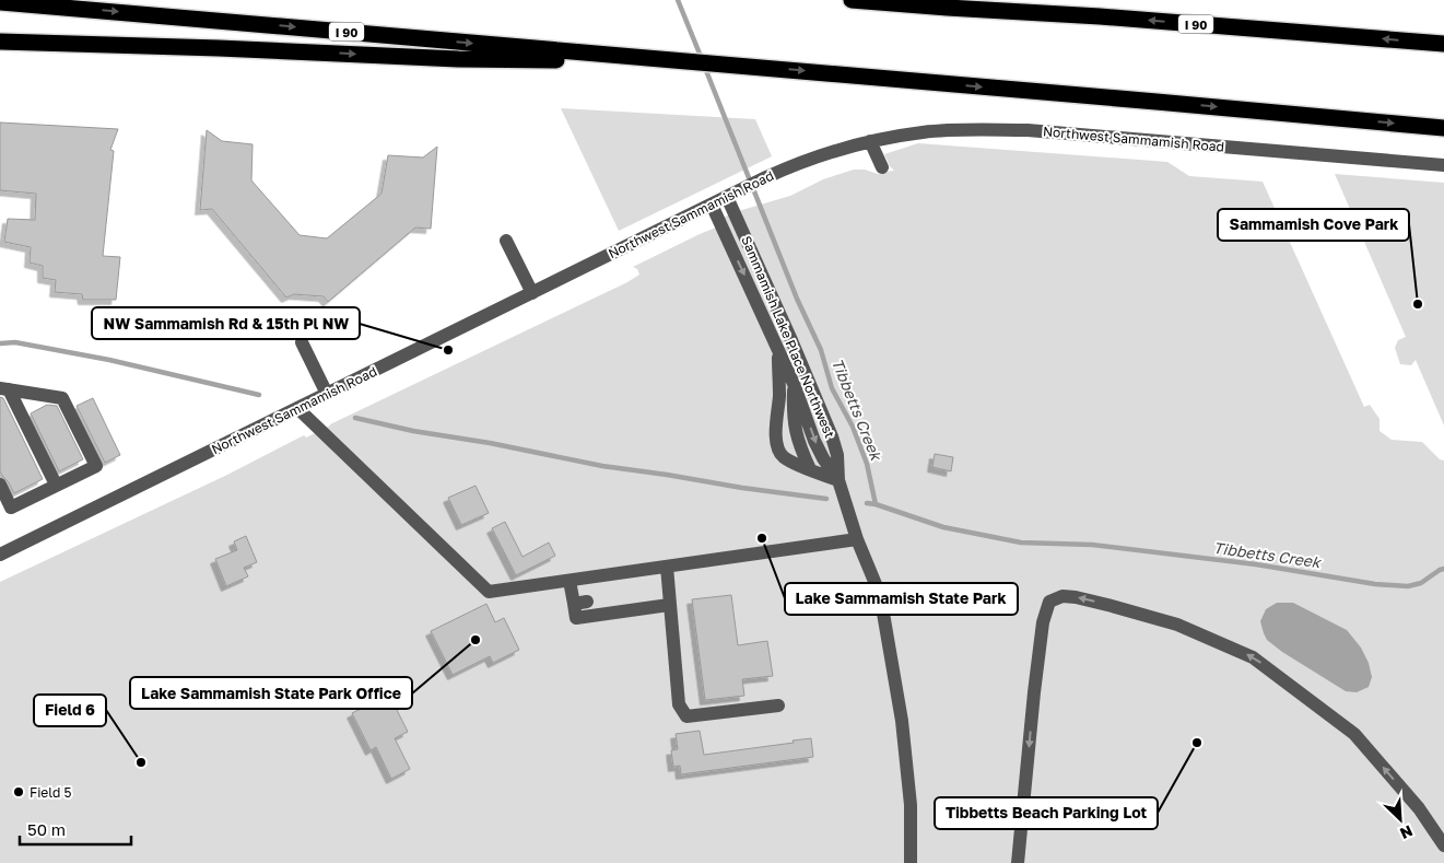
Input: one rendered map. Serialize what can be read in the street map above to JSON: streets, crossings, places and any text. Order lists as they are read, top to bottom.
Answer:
{
  "streets": {
    "highway": ["I 90"],
    "street": ["Northwest Sammamish Road", "Sammamish Lake Place Northwest"]
  },
  "crossings": [
    ["Northwest Sammamish Road", "Sammamish Lake Place Northwest"]
  ],
  "water": ["Tibbetts Creek"],
  "places": [
    "Sammamish Cove Park",
    "NW Sammamish Rd & 15th Pl NW",
    "Lake Sammamish State Park",
    "Lake Sammamish State Park Office",
    "Tibbetts Beach Parking Lot",
    "Field 6",
    "Field 5"
  ],
  "scale_bar": "50 m",
  "north": "bottom right"
}
